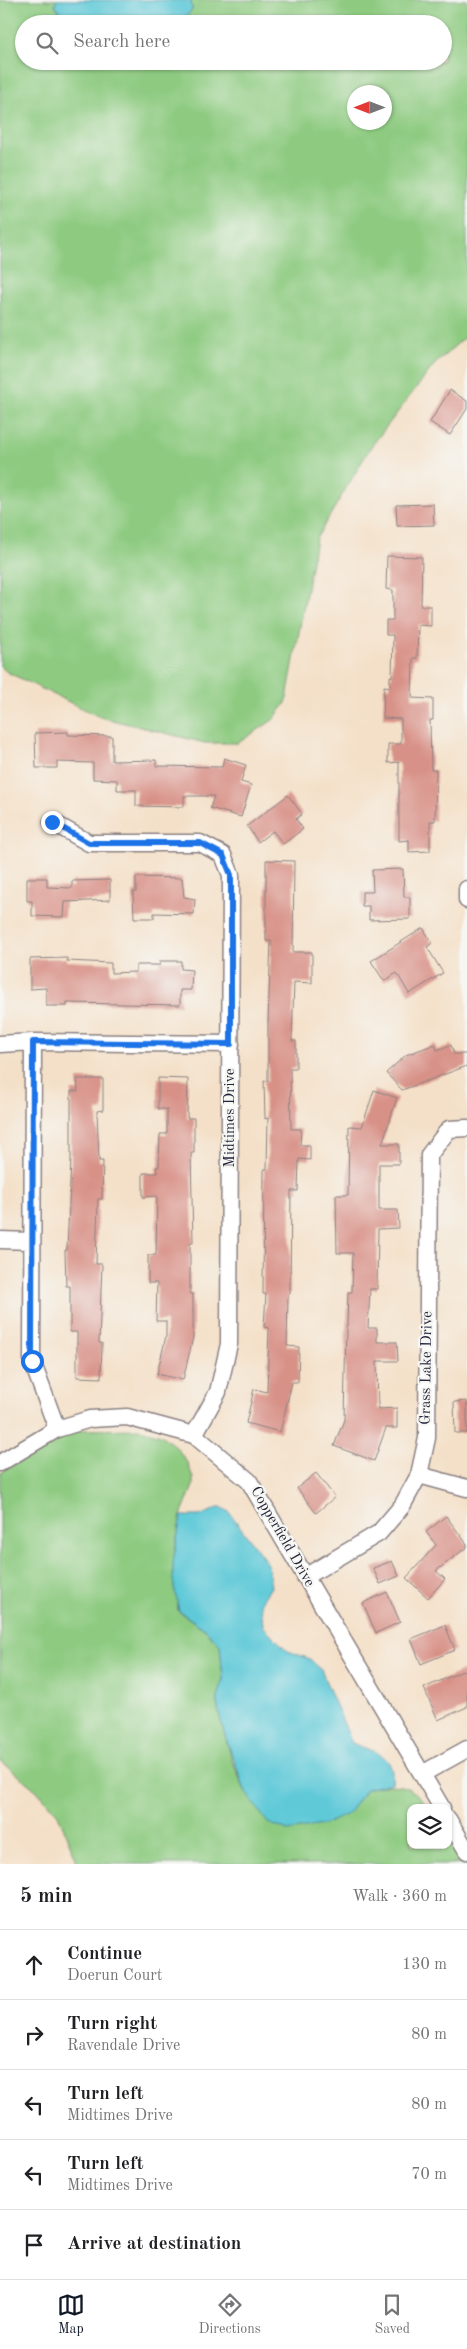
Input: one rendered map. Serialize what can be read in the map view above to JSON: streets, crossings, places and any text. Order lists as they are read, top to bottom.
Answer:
{
  "streets": {
    "street": ["Midtimes Drive", "Grass Lake Drive", "Copperfield Drive"]
  },
  "crossings": [
    ["Midtimes Drive", "Copperfield Drive"],
    ["Grass Lake Drive", "Copperfield Drive"]
  ],
  "north": "left",
  "page": {
    "search": "Search here",
    "heading": ["5 min", "Walk · 360 m"],
    "list": [
      ["Continue", "Doerun Court", "130 m"],
      ["Turn right", "Ravendale Drive", "80 m"],
      ["Turn left", "Midtimes Drive", "80 m"],
      ["Turn left", "Midtimes Drive", "70 m"],
      "Arrive at destination"
    ],
    "nav": ["Map", "Directions", "Saved"]
  }
}
